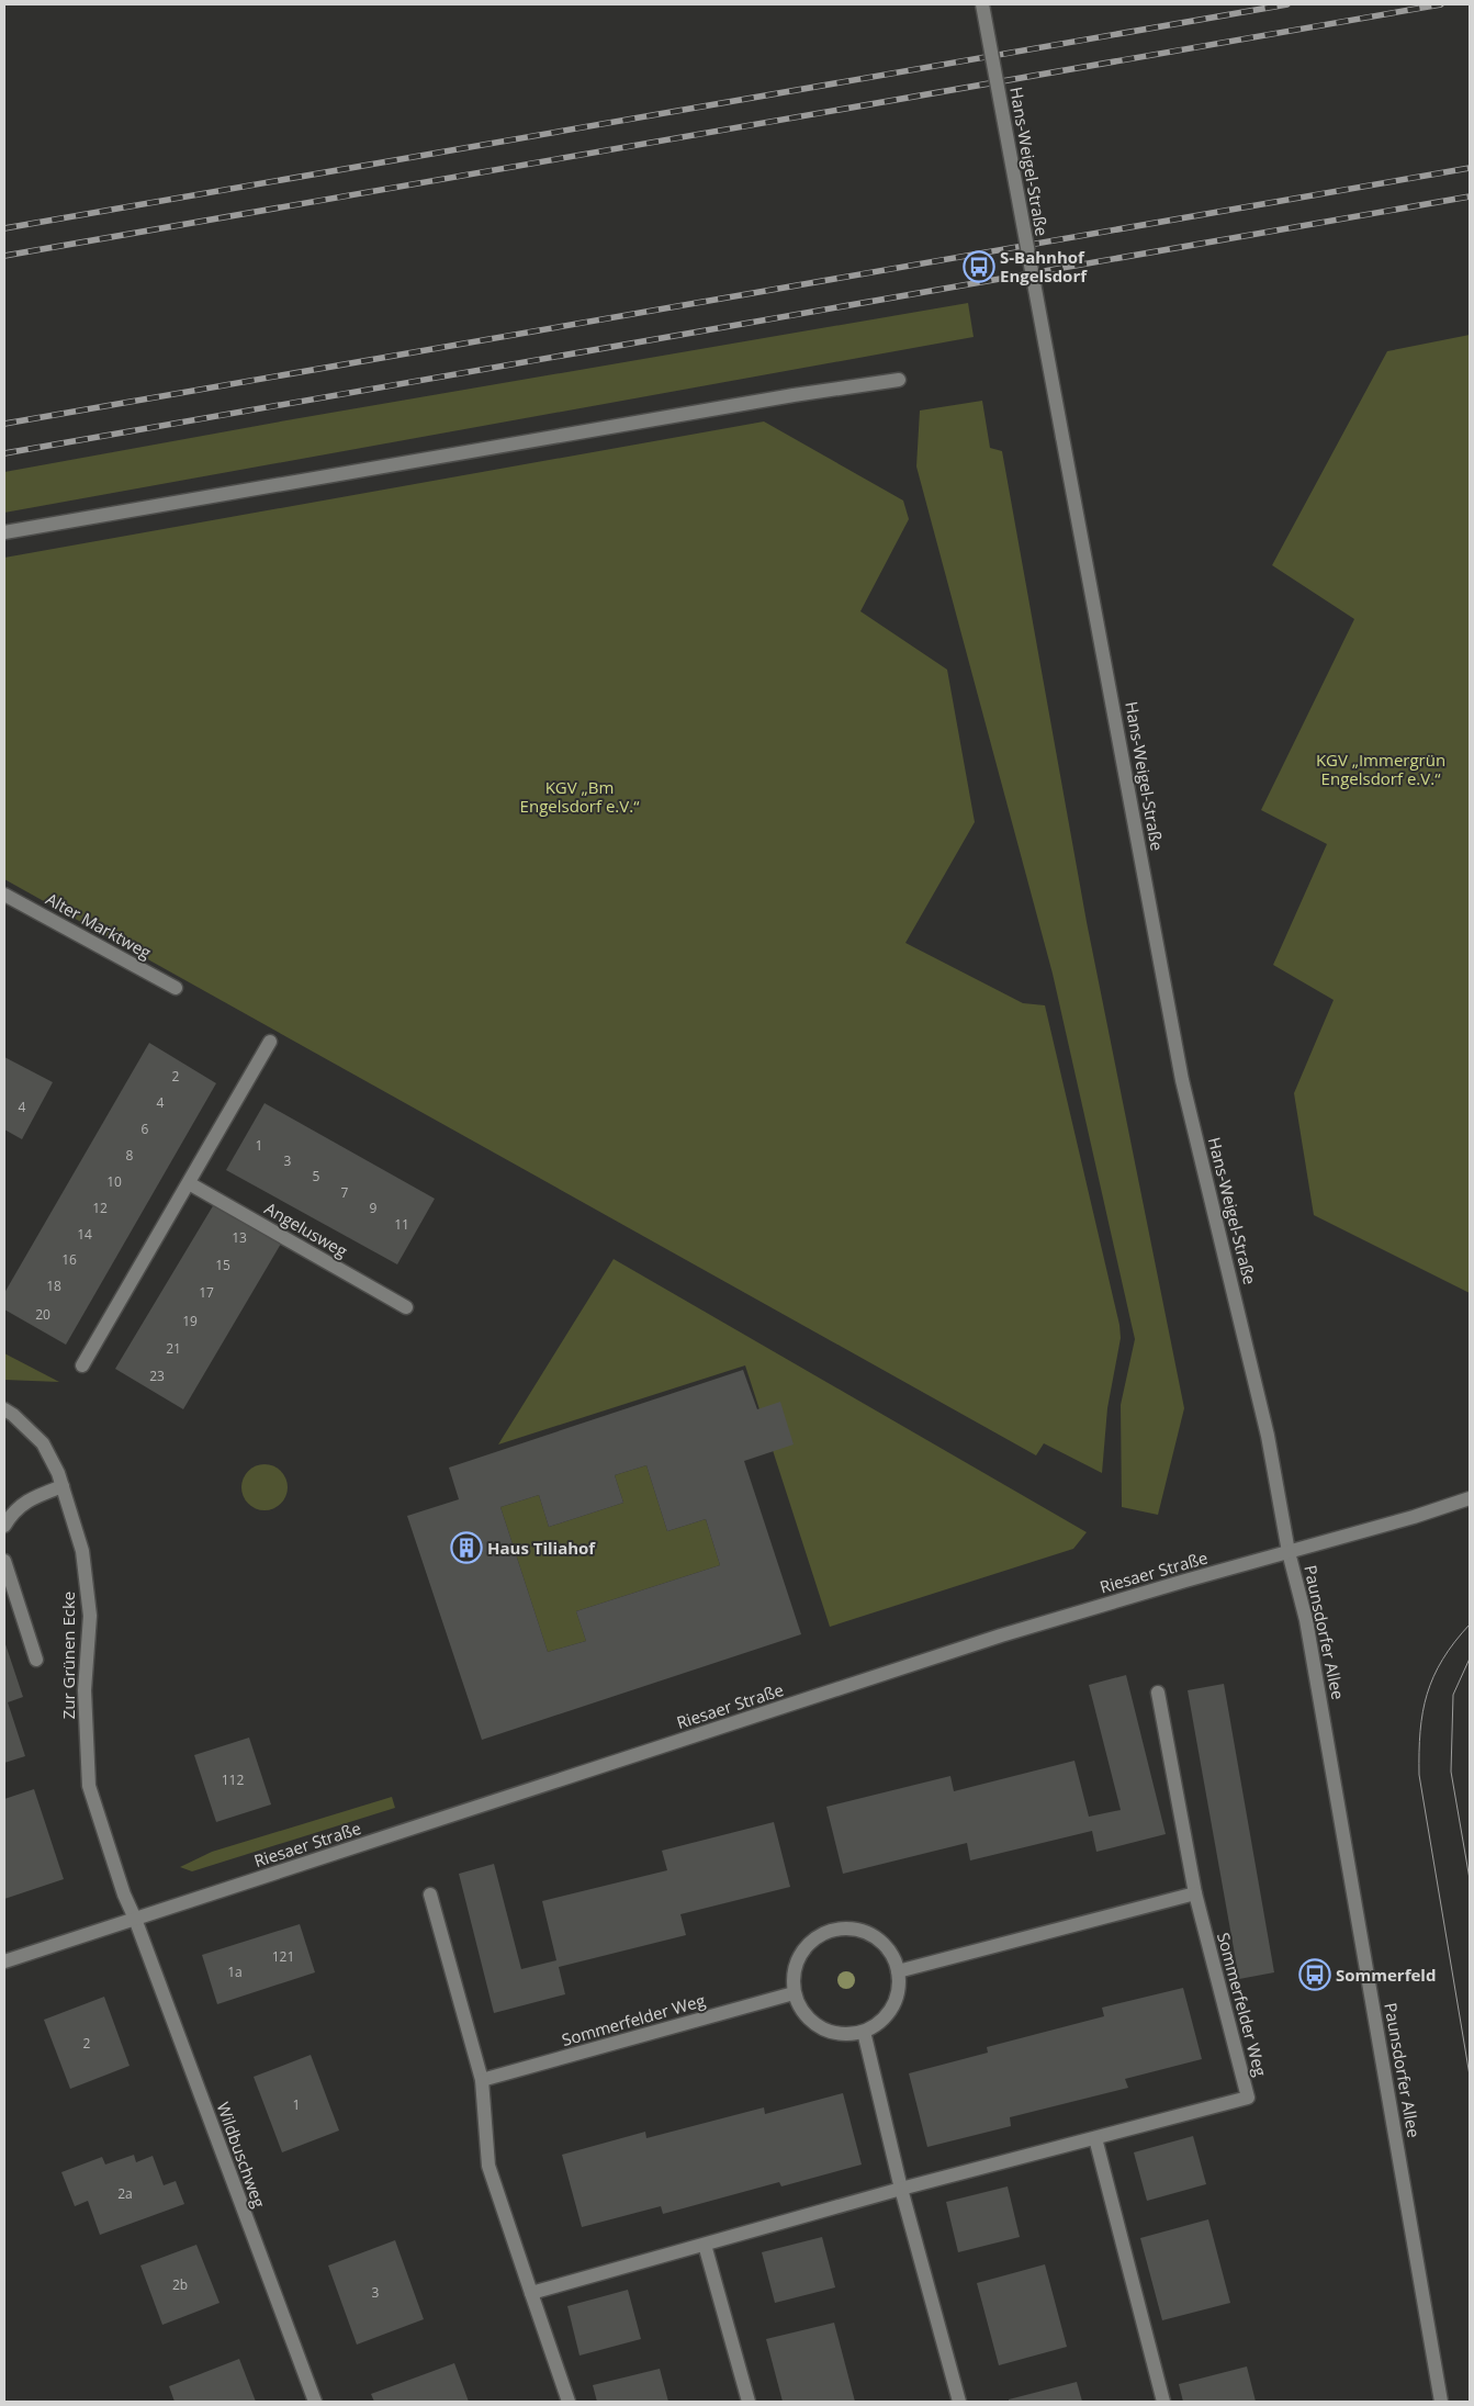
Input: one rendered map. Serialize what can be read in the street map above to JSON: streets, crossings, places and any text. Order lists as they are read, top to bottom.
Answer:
{
  "streets": {
    "street": [
      "Hans-Weigel-Straße",
      "Alter Marktweg",
      "Angelusweg",
      "Riesaer Straße",
      "Paunsdorfer Allee",
      "Zur Grünen Ecke",
      "Sommerfelder Weg",
      "Wildbuschweg"
    ]
  },
  "crossings": [
    ["Hans-Weigel-Straße", "Riesaer Straße"],
    ["Hans-Weigel-Straße", "Paunsdorfer Allee"],
    ["Riesaer Straße", "Paunsdorfer Allee"],
    ["Riesaer Straße", "Zur Grünen Ecke"],
    ["Riesaer Straße", "Wildbuschweg"],
    ["Zur Grünen Ecke", "Wildbuschweg"]
  ],
  "parks": ["KGV „Immergrün Engelsdorf e.V.“", "KGV „Bm Engelsdorf e.V.“"],
  "places": {
    "bus stop": ["S-Bahnhof Engelsdorf", "Sommerfeld"],
    "building": ["Haus Tiliahof"]
  },
  "house_numbers": [
    "2",
    "4",
    "4",
    "6",
    "1",
    "8",
    "3",
    "5",
    "10",
    "7",
    "12",
    "9",
    "11",
    "14",
    "13",
    "16",
    "15",
    "18",
    "17",
    "20",
    "19",
    "21",
    "23",
    "112",
    "121",
    "1a",
    "2",
    "1",
    "2a",
    "2b",
    "3"
  ]
}
